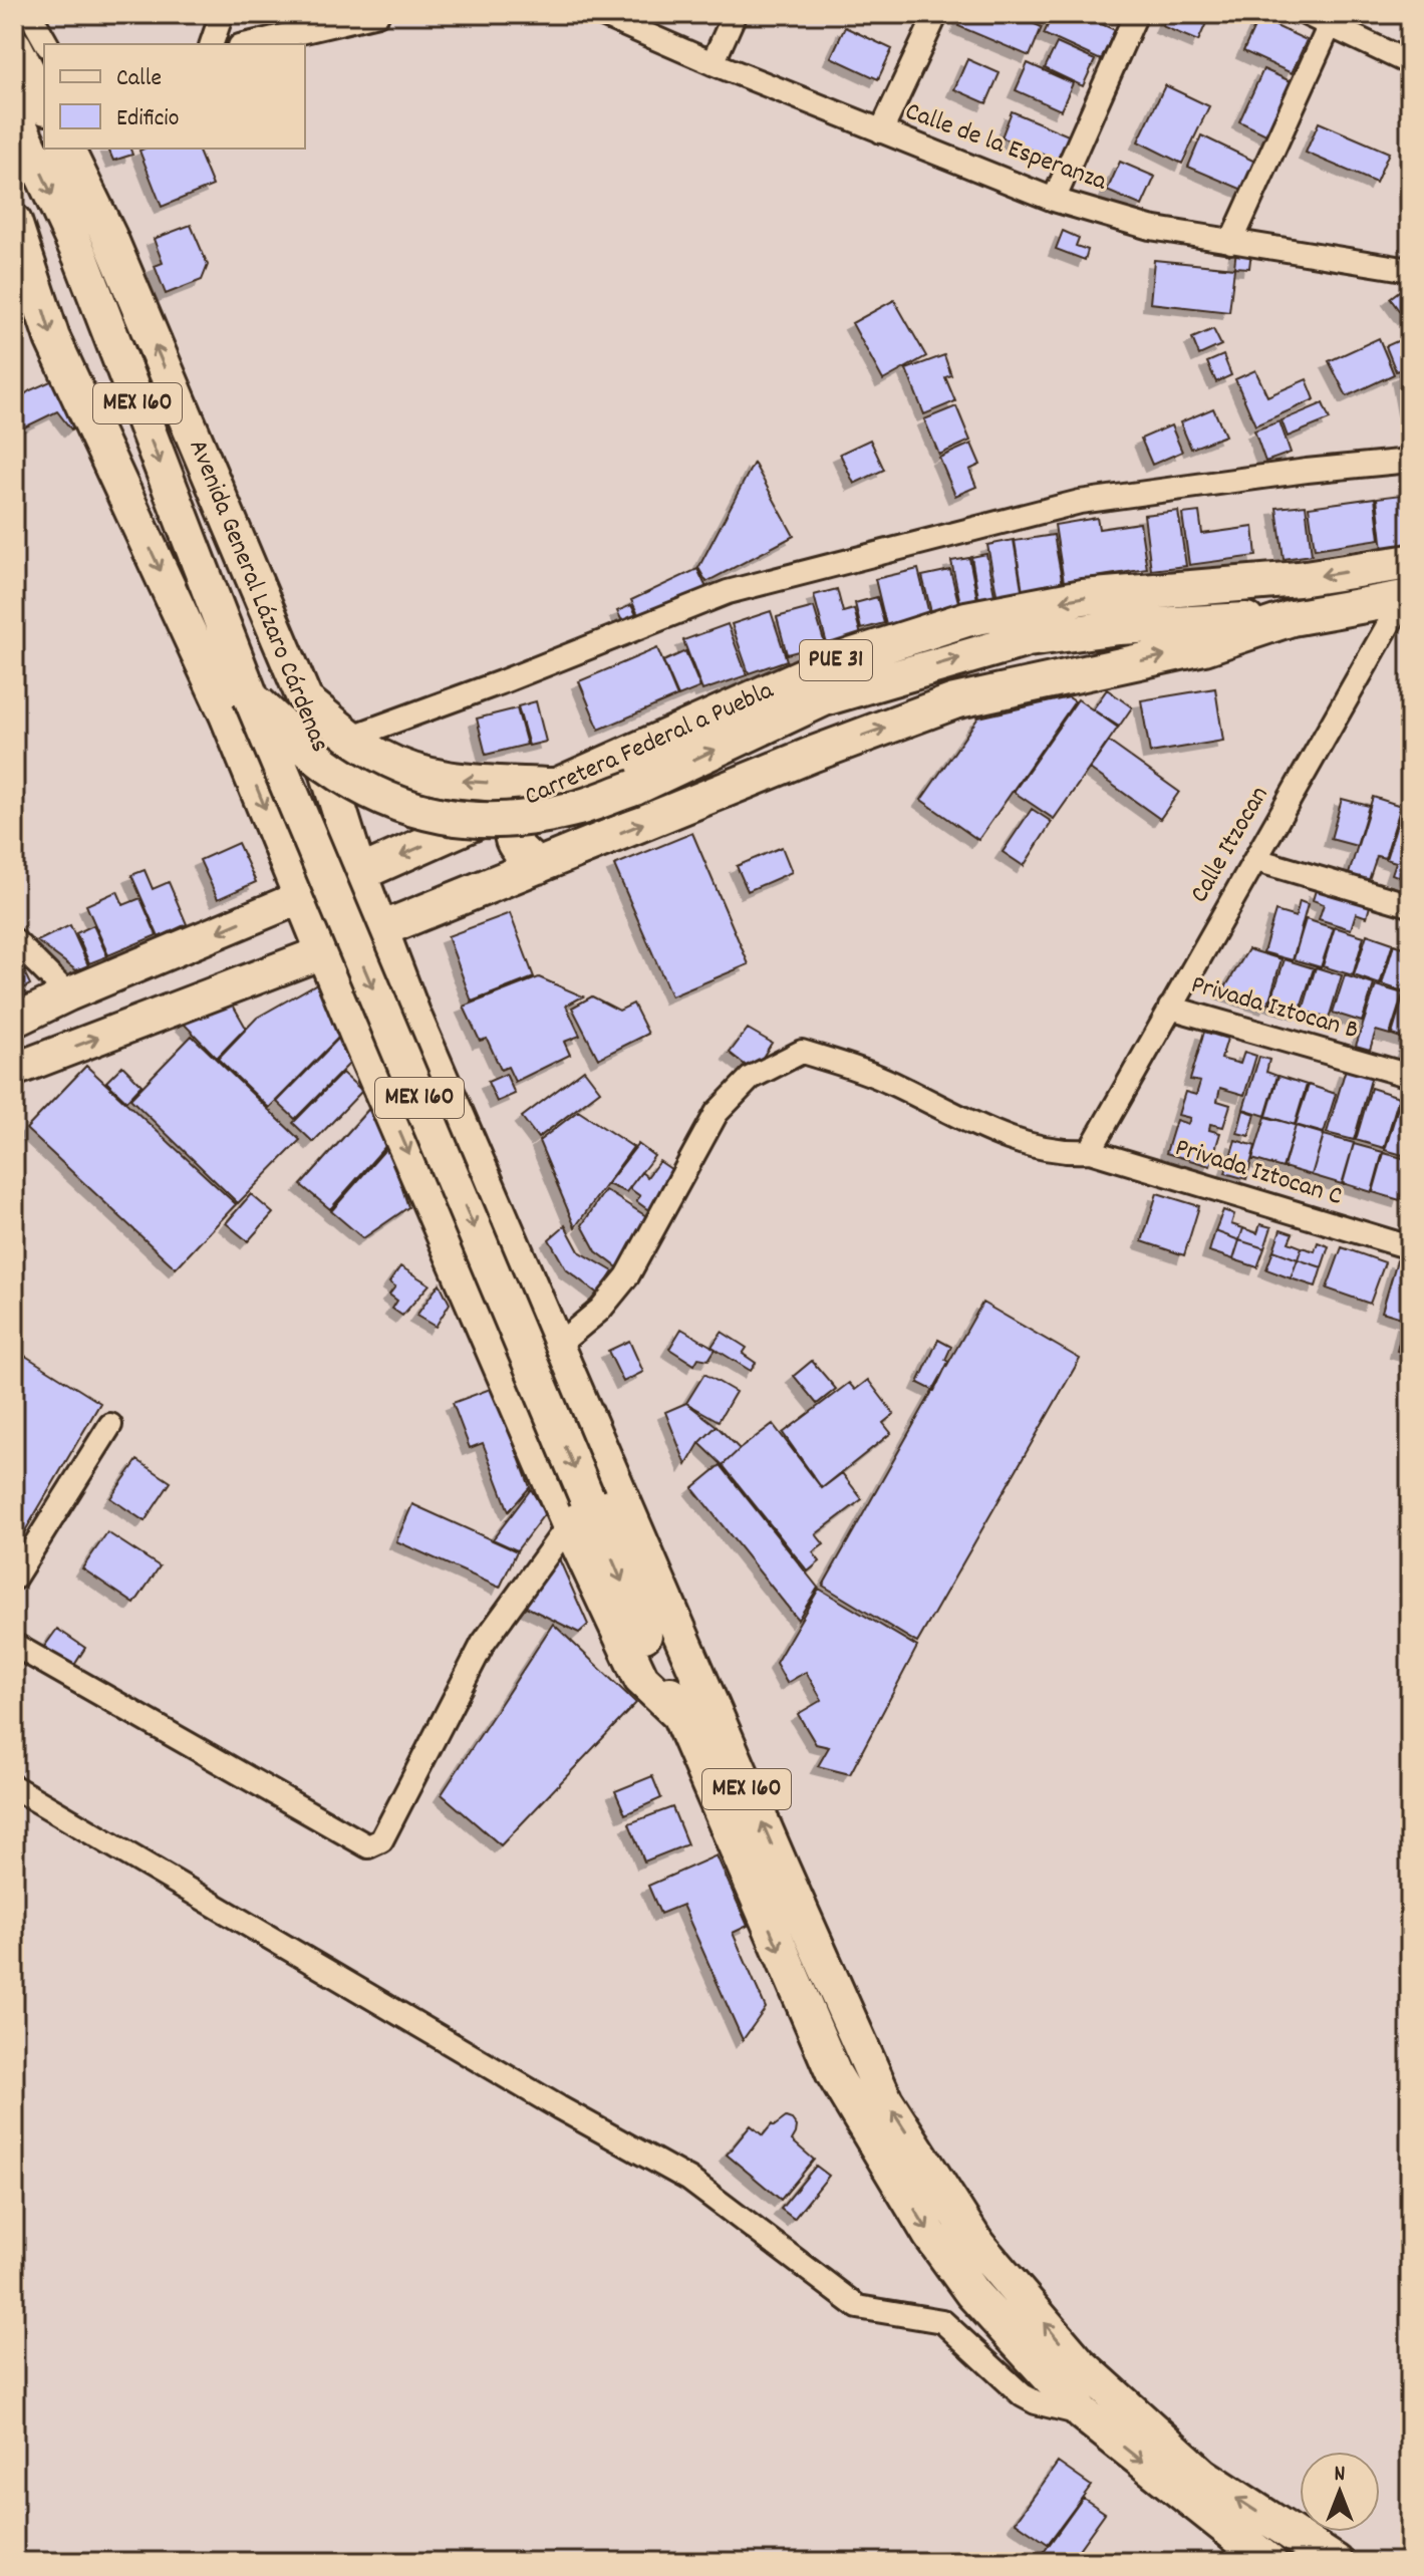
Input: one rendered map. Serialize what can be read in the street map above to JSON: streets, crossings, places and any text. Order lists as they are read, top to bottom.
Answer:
{
  "streets": {
    "main road": [
      "MEX 160",
      "Avenida General Lázaro Cárdenas",
      "PUE 31",
      "Carretera Federal a Puebla"
    ],
    "street": [
      "Calle de la Esperanza",
      "Calle Itzocan",
      "Privada Iztocan B",
      "Privada Iztocan C"
    ]
  },
  "crossings": [
    ["MEX 160", "Avenida General Lázaro Cárdenas"],
    ["MEX 160", "Carretera Federal a Puebla"],
    ["MEX 160", "Privada Iztocan C"],
    ["Avenida General Lázaro Cárdenas", "Carretera Federal a Puebla"],
    ["Calle Itzocan", "Privada Iztocan B"],
    ["Calle Itzocan", "Privada Iztocan C"]
  ],
  "legend": ["Calle", "Edificio"],
  "north": "top"
}
